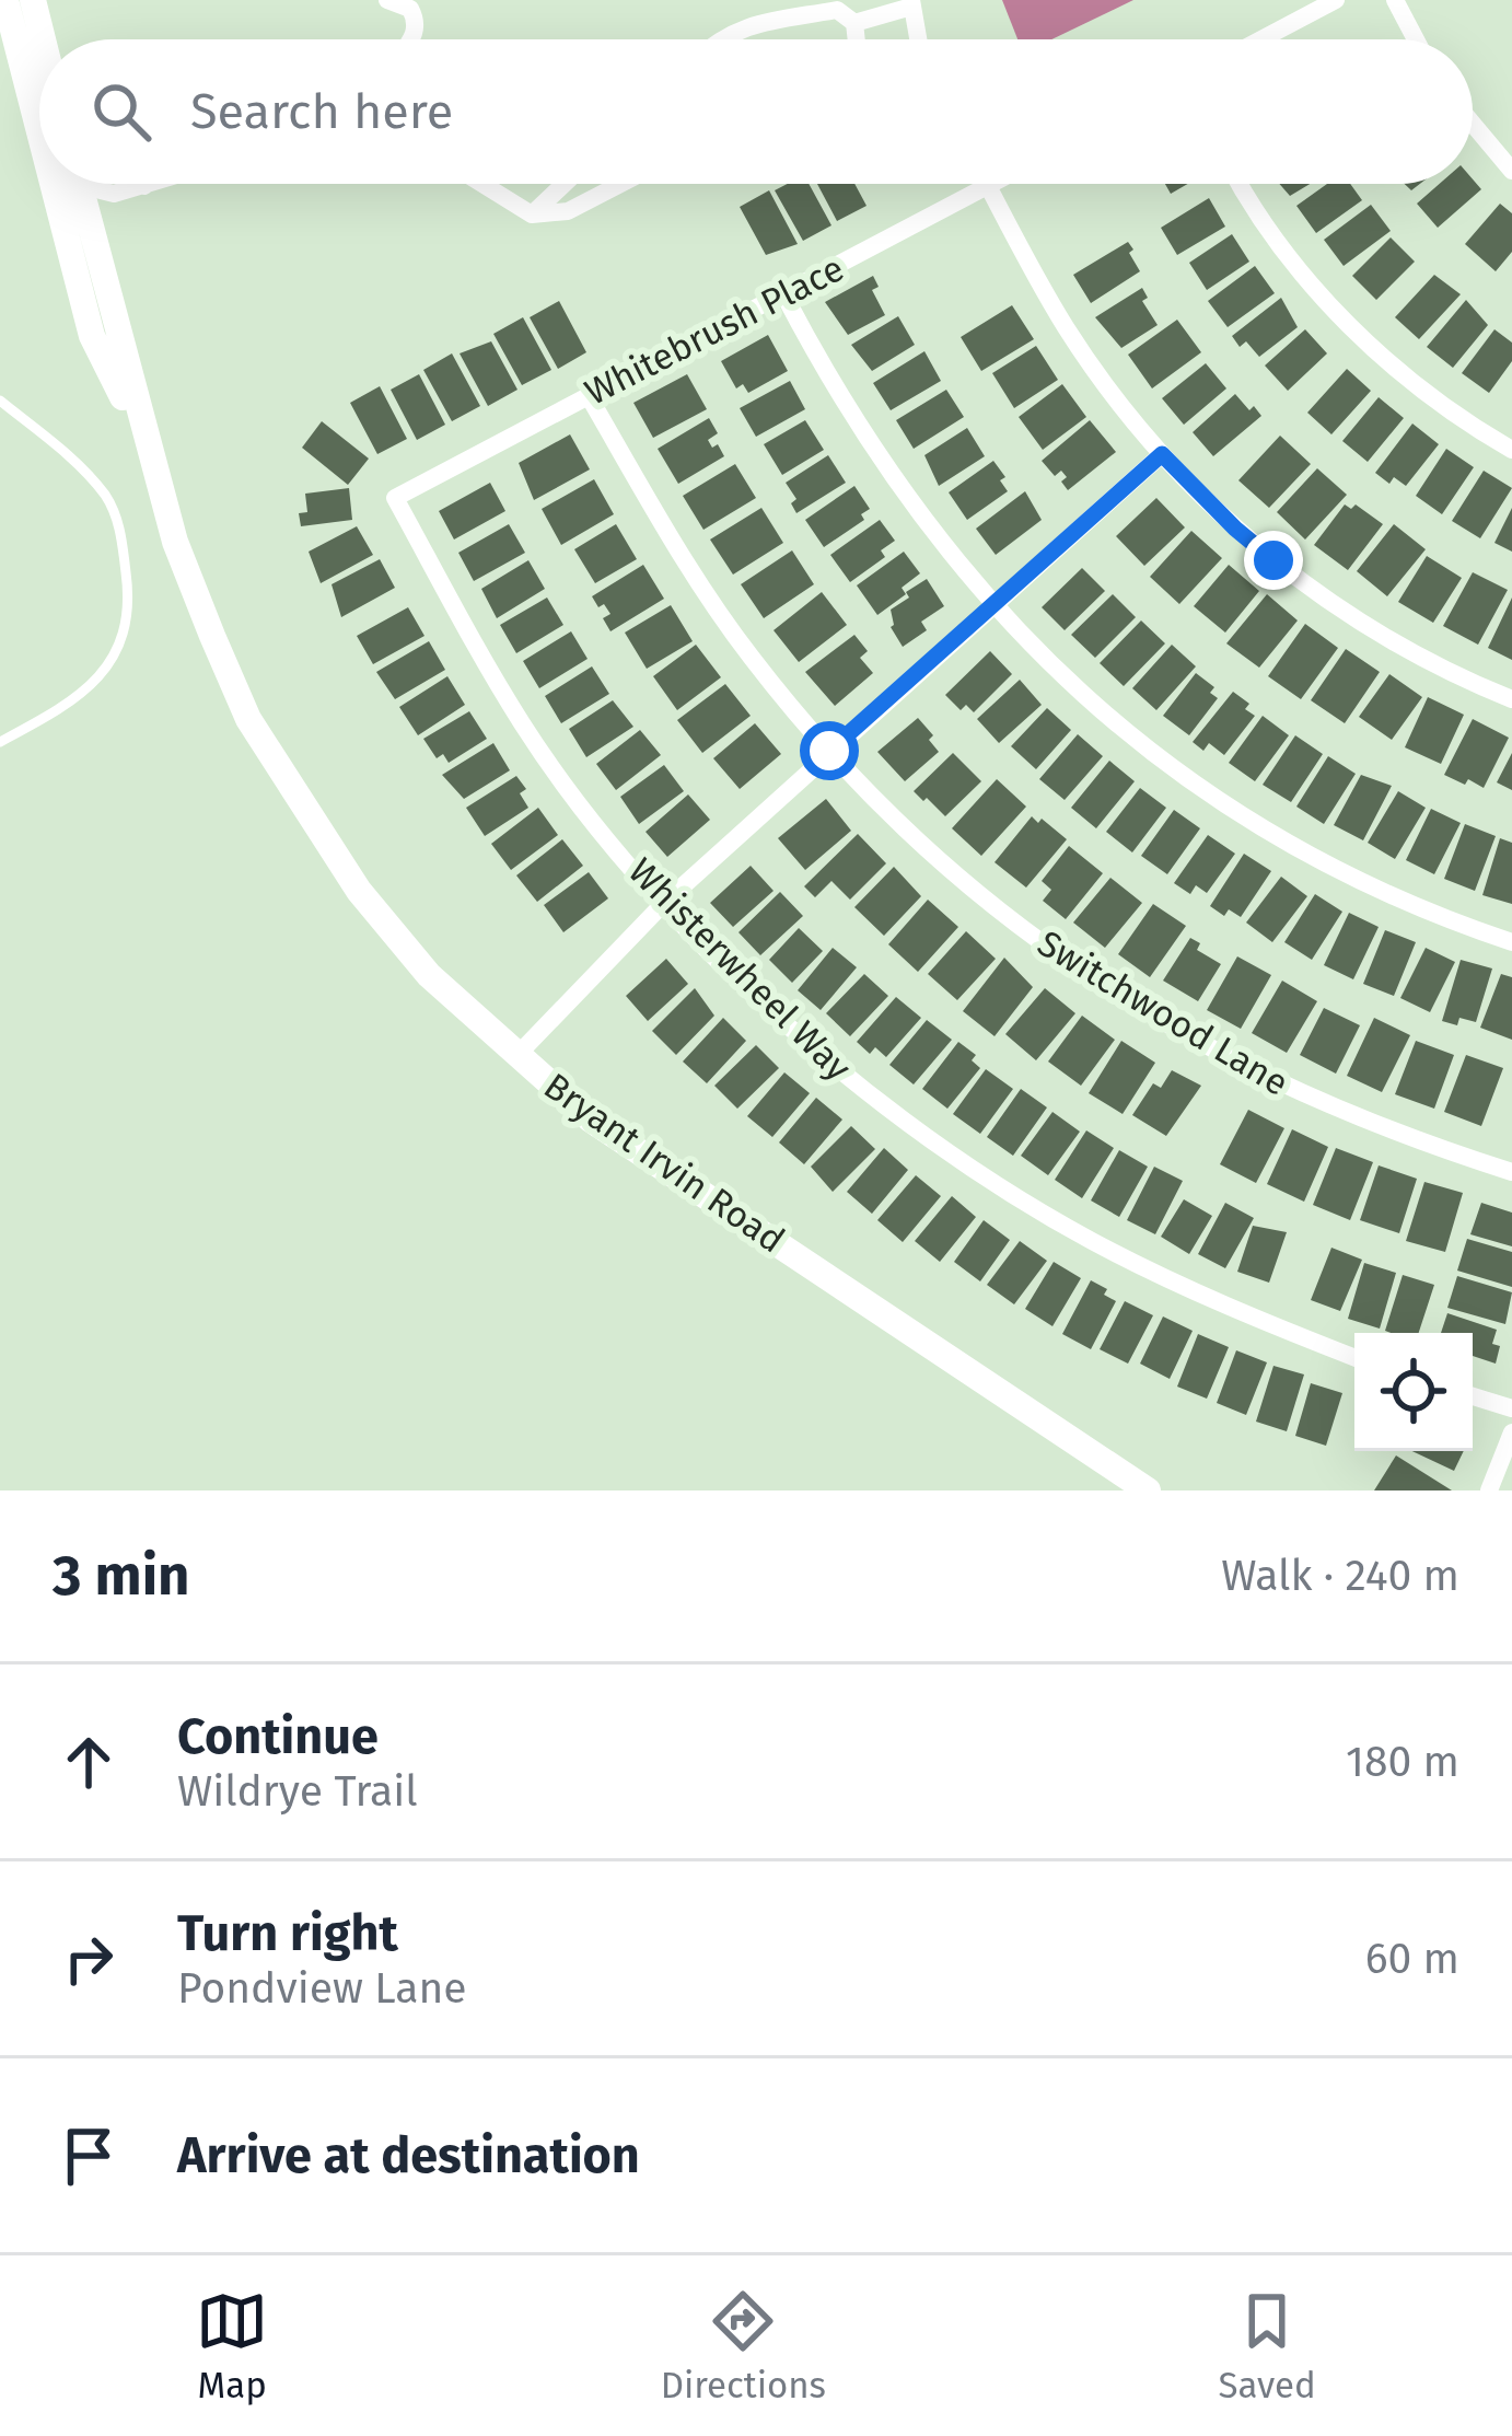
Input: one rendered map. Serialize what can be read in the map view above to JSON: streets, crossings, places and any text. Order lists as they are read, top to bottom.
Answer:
{
  "streets": {
    "street": [
      "Whitebrush Place",
      "Whisterwheel Way",
      "Switchwood Lane",
      "Bryant Irvin Road"
    ]
  },
  "crossings": [
    ["Whitebrush Place", "Whisterwheel Way"],
    ["Whitebrush Place", "Switchwood Lane"]
  ],
  "page": {
    "search": "Search here",
    "heading": ["3 min", "Walk · 240 m"],
    "list": [
      ["Continue", "Wildrye Trail", "180 m"],
      ["Turn right", "Pondview Lane", "60 m"],
      "Arrive at destination"
    ],
    "nav": ["Map", "Directions", "Saved"]
  }
}
